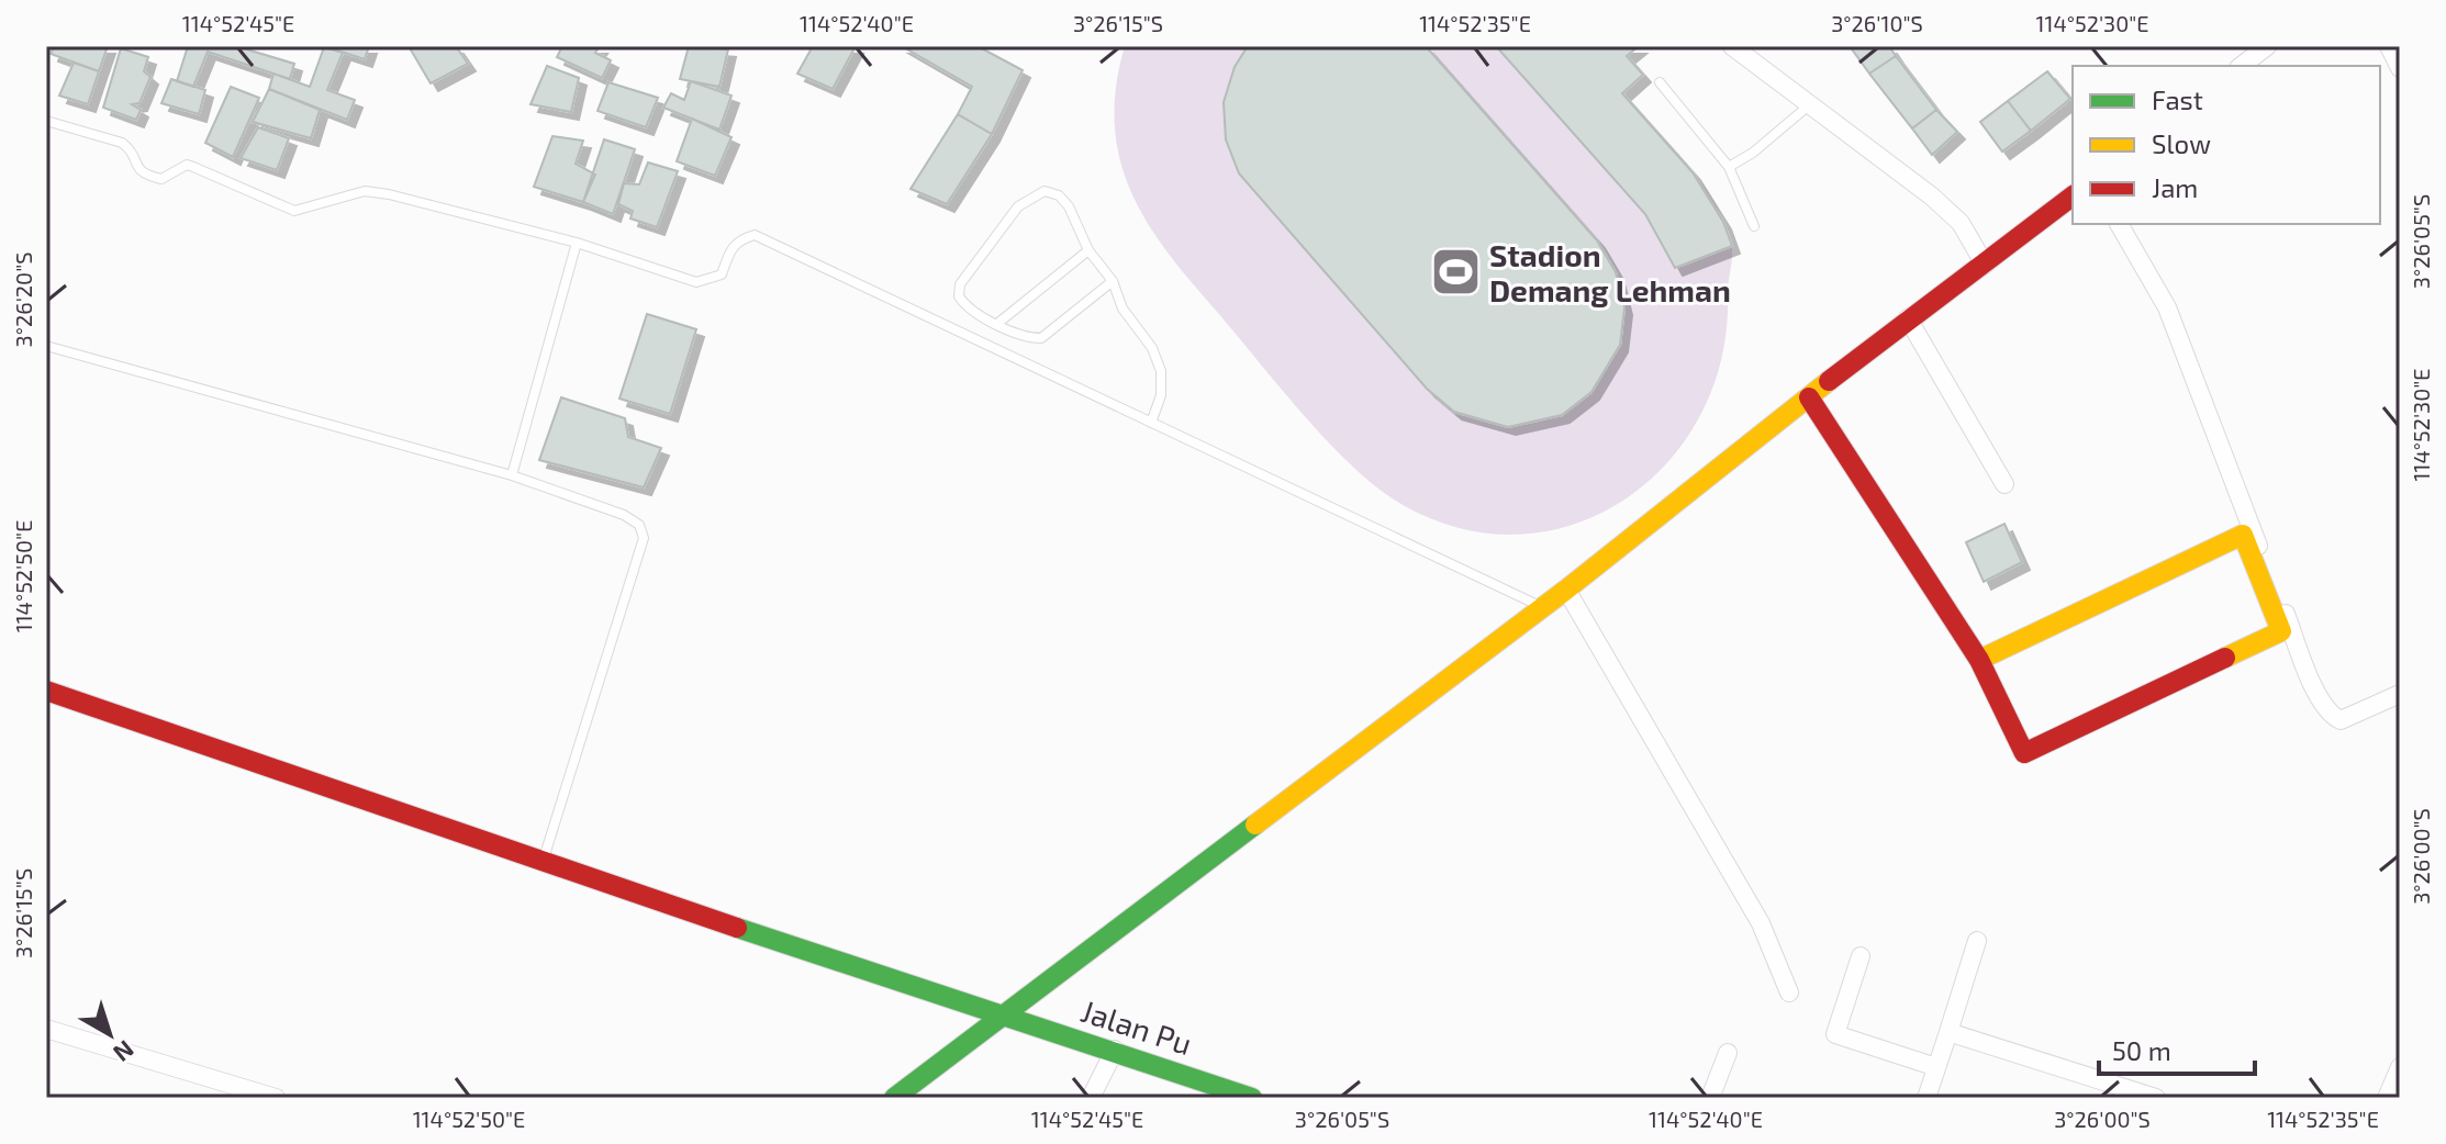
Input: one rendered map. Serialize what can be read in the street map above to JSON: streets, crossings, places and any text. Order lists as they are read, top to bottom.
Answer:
{
  "streets": {
    "street": ["Jalan Pu"]
  },
  "places": {
    "sports": ["Stadion Demang Lehman"]
  },
  "legend": ["Fast", "Slow", "Jam"],
  "scale_bar": "50 m",
  "north": "bottom right",
  "coordinates": [
    "114°52'45\"E",
    "114°52'40\"E",
    "3°26'15\"S",
    "114°52'35\"E",
    "3°26'10\"S",
    "114°52'30\"E",
    "3°26'05\"S",
    "3°26'20\"S",
    "114°52'50\"E",
    "3°26'00\"S"
  ]
}
